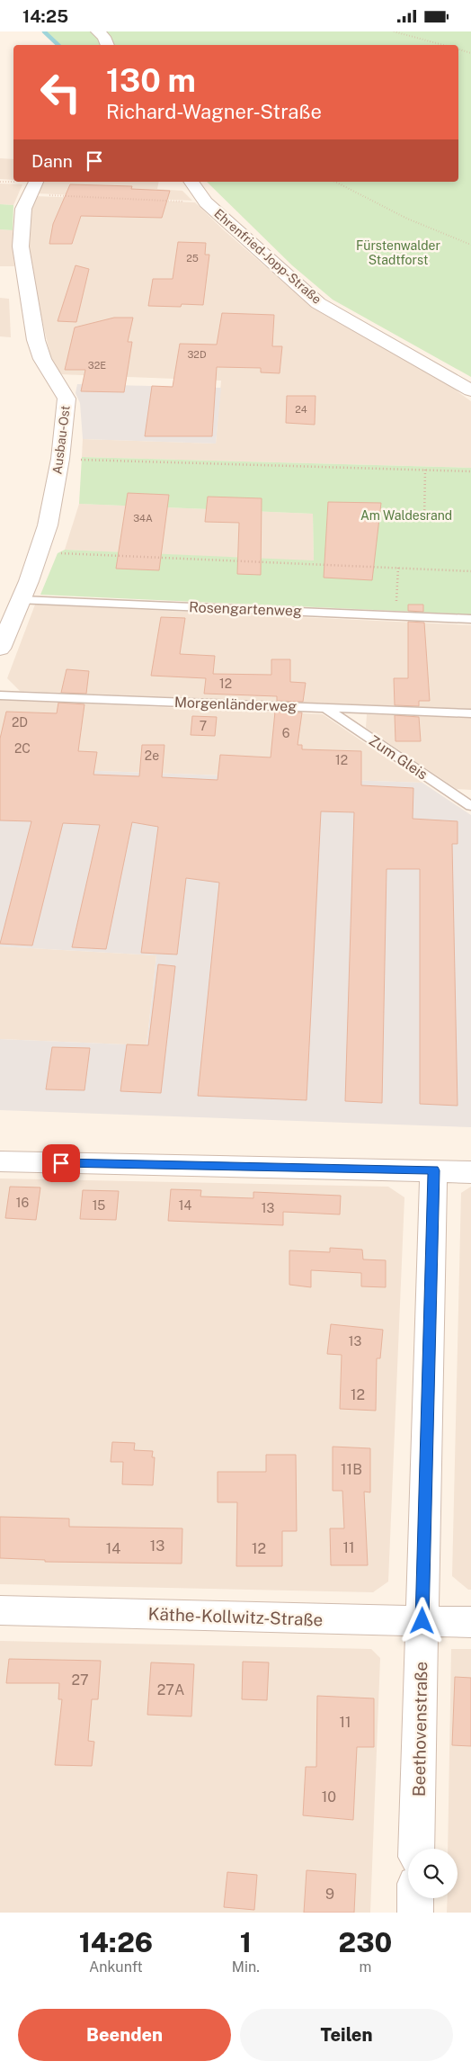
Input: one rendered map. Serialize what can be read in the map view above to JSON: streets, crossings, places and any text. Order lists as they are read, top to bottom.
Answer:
{
  "streets": {
    "street": [
      "Ehrenfried-Jopp-Straße",
      "Ausbau-Ost",
      "Käthe-Kollwitz-Straße",
      "Beethovenstraße"
    ],
    "lane": ["Rosengartenweg", "Morgenländerweg", "Zum Gleis"]
  },
  "crossings": [
    ["Ausbau-Ost", "Rosengartenweg"],
    ["Morgenländerweg", "Zum Gleis"],
    ["Käthe-Kollwitz-Straße", "Beethovenstraße"]
  ],
  "parks": ["Fürstenwalder Stadtforst", "Am Waldesrand"],
  "house_numbers": [
    "25",
    "32D",
    "32E",
    "24",
    "34A",
    "12",
    "2D",
    "7",
    "6",
    "2C",
    "2e",
    "12",
    "16",
    "15",
    "14",
    "13",
    "13",
    "12",
    "11B",
    "13",
    "11",
    "14",
    "12",
    "27",
    "27A",
    "11",
    "10",
    "9"
  ],
  "page": {
    "status": "14:25",
    "turn": ["130 m", "Richard-Wagner-Straße"],
    "then": "Dann",
    "eta": [
      "14:26",
      "Ankunft",
      "1",
      "Min.",
      "230",
      "m"
    ],
    "buttons": ["Beenden", "Teilen"]
  }
}
